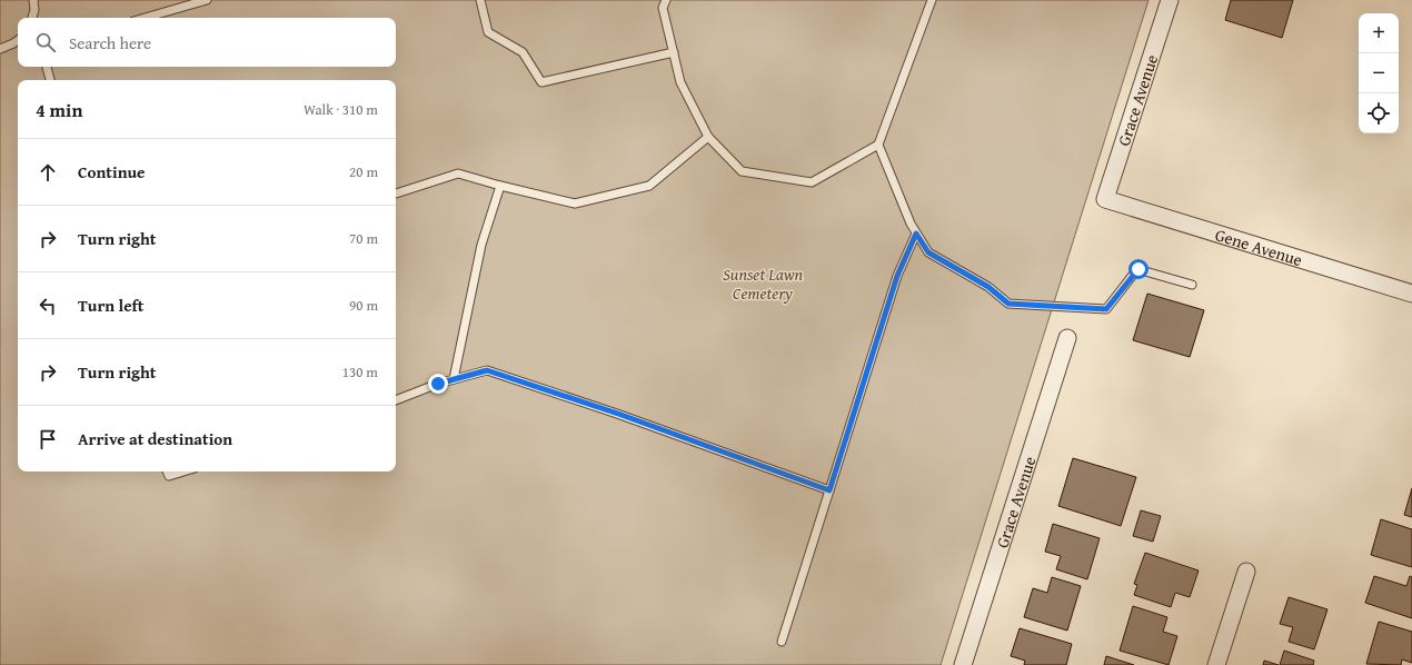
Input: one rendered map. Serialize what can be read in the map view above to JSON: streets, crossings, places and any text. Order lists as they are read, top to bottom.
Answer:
{
  "streets": {
    "street": ["Grace Avenue", "Gene Avenue"]
  },
  "crossings": [
    ["Grace Avenue", "Gene Avenue"]
  ],
  "parks": ["Sunset Lawn Cemetery"],
  "page": {
    "map_buttons": ["+", "−"],
    "search": "Search here",
    "heading": ["4 min", "Walk · 310 m"],
    "list": [
      ["Continue", "20 m"],
      ["Turn right", "70 m"],
      ["Turn left", "90 m"],
      ["Turn right", "130 m"],
      "Arrive at destination"
    ]
  }
}
